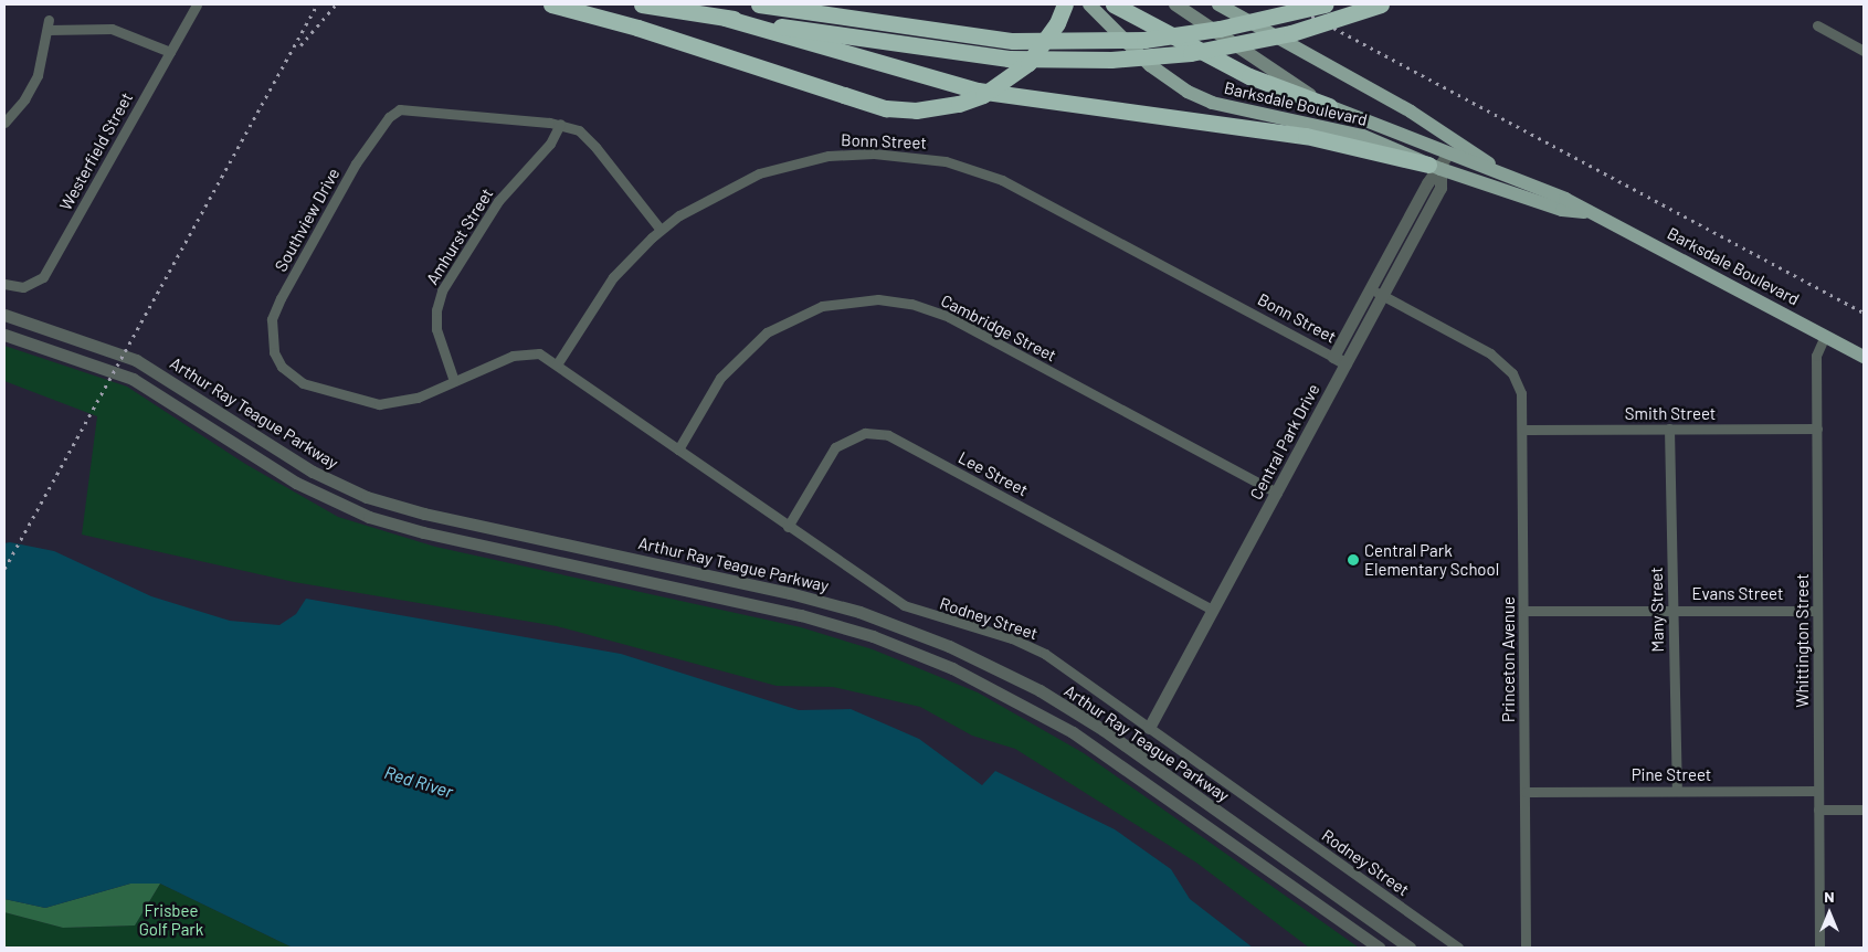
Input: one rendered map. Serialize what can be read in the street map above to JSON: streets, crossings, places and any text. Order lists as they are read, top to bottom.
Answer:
{
  "streets": {
    "main road": ["Barksdale Boulevard"],
    "street": [
      "Bonn Street",
      "Westerfield Street",
      "Southview Drive",
      "Amhurst Street",
      "Cambridge Street",
      "Arthur Ray Teague Parkway",
      "Smith Street",
      "Central Park Drive",
      "Lee Street",
      "Evans Street",
      "Many Street",
      "Rodney Street",
      "Whittington Street",
      "Princeton Avenue",
      "Pine Street"
    ]
  },
  "crossings": [
    ["Barksdale Boulevard", "Central Park Drive"],
    ["Barksdale Boulevard", "Whittington Street"],
    ["Bonn Street", "Southview Drive"],
    ["Bonn Street", "Central Park Drive"],
    ["Bonn Street", "Rodney Street"],
    ["Southview Drive", "Amhurst Street"],
    ["Southview Drive", "Rodney Street"],
    ["Cambridge Street", "Central Park Drive"],
    ["Cambridge Street", "Rodney Street"],
    ["Smith Street", "Many Street"],
    ["Smith Street", "Whittington Street"],
    ["Smith Street", "Princeton Avenue"],
    ["Central Park Drive", "Lee Street"],
    ["Central Park Drive", "Rodney Street"],
    ["Central Park Drive", "Princeton Avenue"],
    ["Lee Street", "Rodney Street"],
    ["Evans Street", "Many Street"],
    ["Evans Street", "Whittington Street"],
    ["Evans Street", "Princeton Avenue"],
    ["Many Street", "Pine Street"],
    ["Whittington Street", "Pine Street"],
    ["Princeton Avenue", "Pine Street"]
  ],
  "water": ["Red River"],
  "parks": ["Frisbee Golf Park"],
  "places": ["Central Park Elementary School"],
  "north": "top"
}
